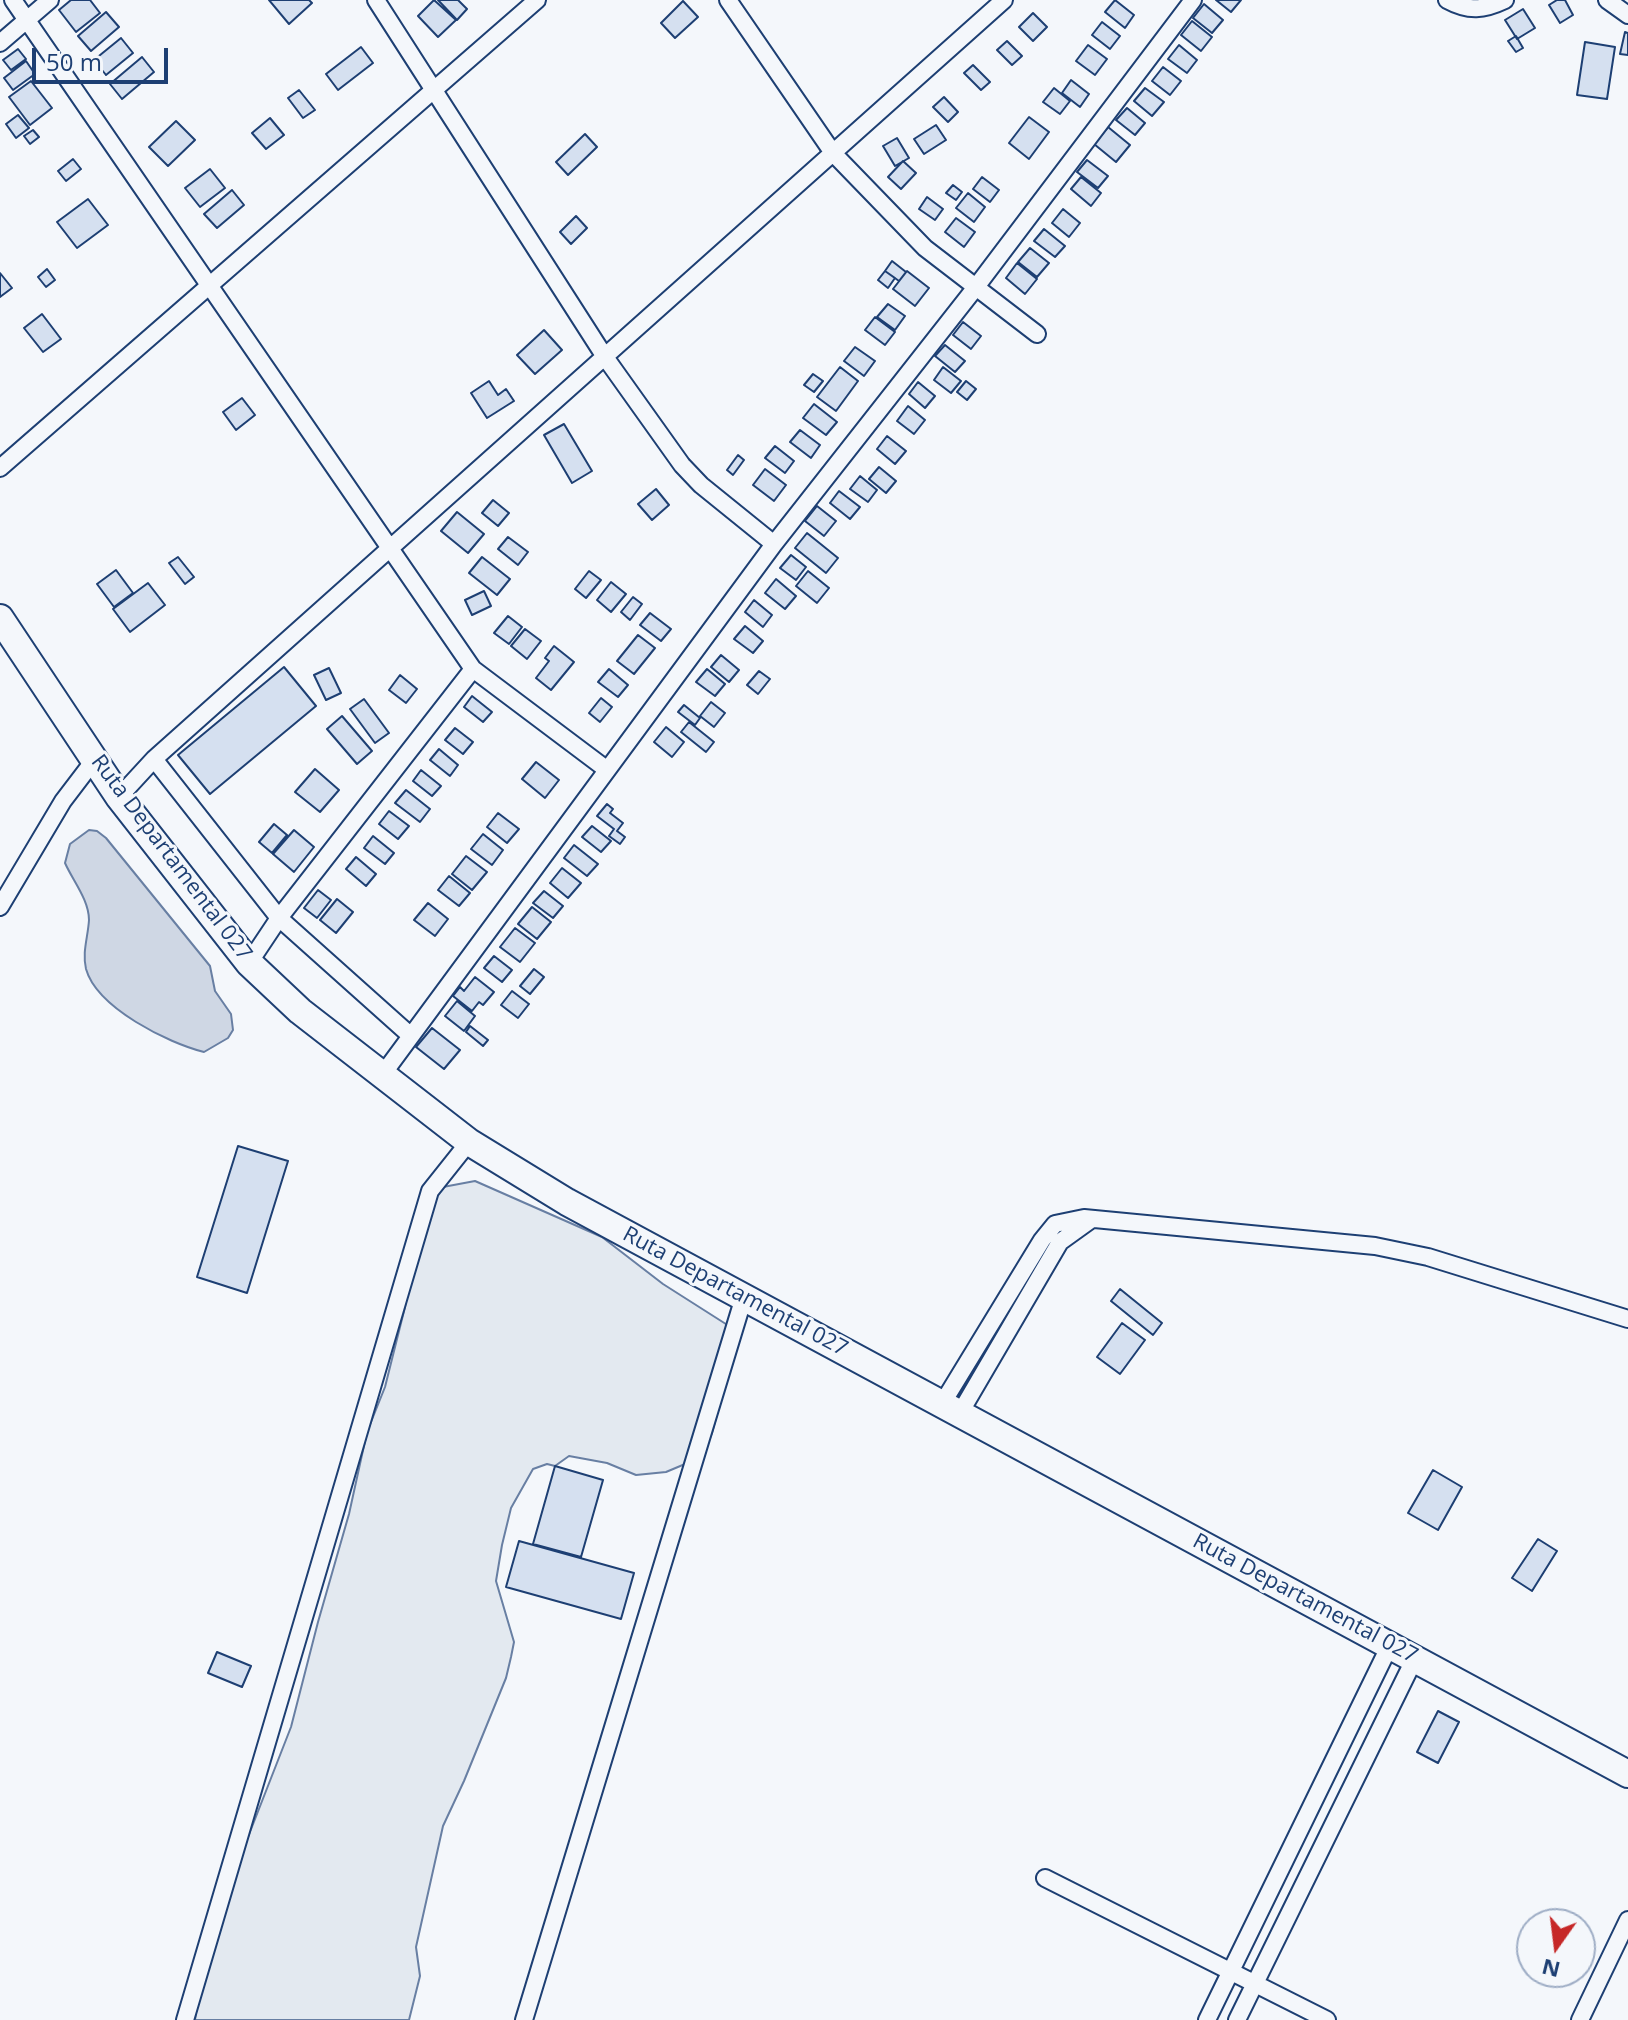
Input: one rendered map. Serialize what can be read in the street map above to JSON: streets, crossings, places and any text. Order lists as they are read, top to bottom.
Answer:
{
  "streets": {
    "main road": ["Ruta Departamental 027"]
  },
  "scale_bar": "50 m",
  "north": "bottom"
}
